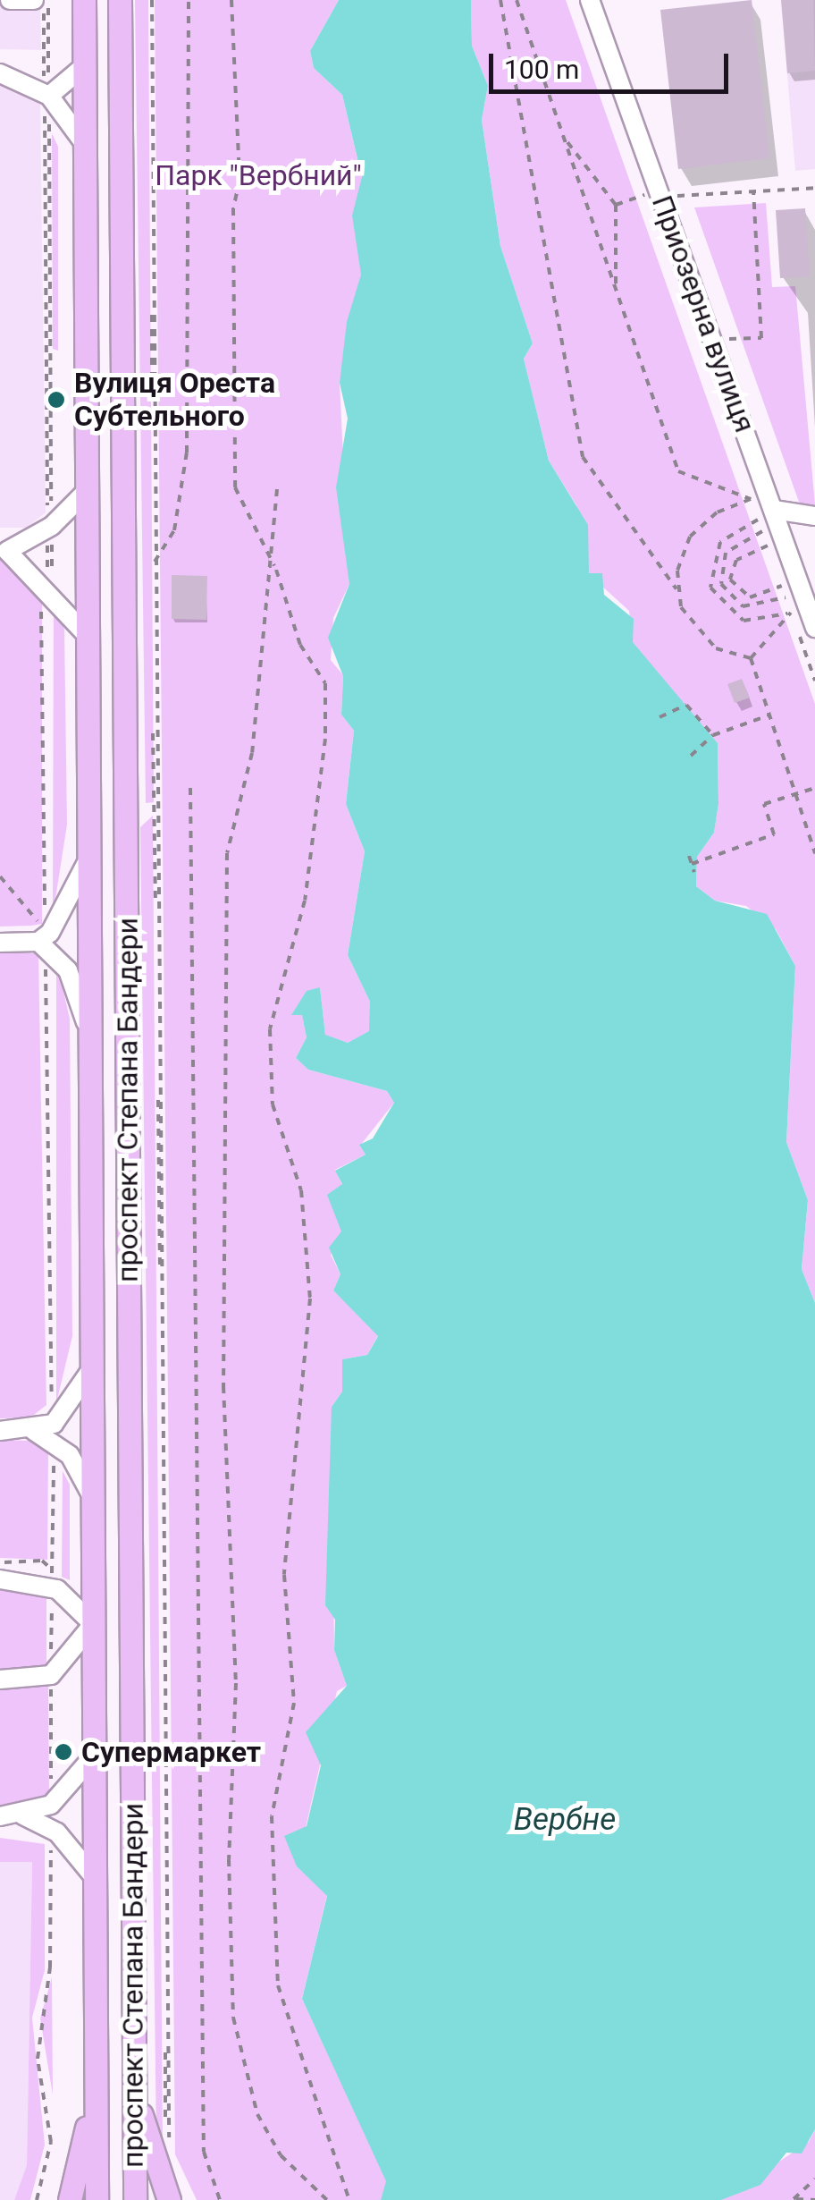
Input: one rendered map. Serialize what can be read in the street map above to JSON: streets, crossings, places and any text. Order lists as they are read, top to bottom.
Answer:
{
  "streets": {
    "main road": ["проспект Степана Бандери"],
    "street": ["Приозерна вулиця"]
  },
  "water": ["Вербне"],
  "parks": ["Парк \"Вербний\""],
  "places": ["Вулиця Ореста Субтельного", "Супермаркет"],
  "scale_bar": "100 m"
}
